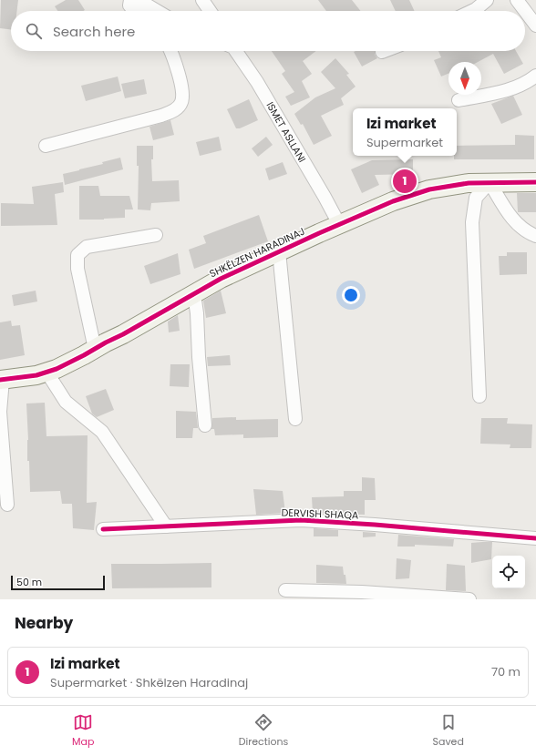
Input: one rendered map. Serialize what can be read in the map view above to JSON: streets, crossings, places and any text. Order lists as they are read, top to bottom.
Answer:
{
  "streets": {
    "street": ["ISMET ASLLANI", "SHKËLZEN HARADINAJ", "DERVISH SHAQA"]
  },
  "crossings": [
    ["ISMET ASLLANI", "SHKËLZEN HARADINAJ"]
  ],
  "scale_bar": "50 m",
  "north": "bottom",
  "page": {
    "search": "Search here",
    "popup": ["Izi market", "Supermarket"],
    "pins": "1",
    "scale": "50 m",
    "heading": "Nearby",
    "list": [
      {
        "mark": "1",
        "name": "Izi market",
        "note": "Supermarket · Shkëlzen Haradinaj",
        "value": "70 m"
      }
    ],
    "nav": ["Map", "Directions", "Saved"]
  }
}
